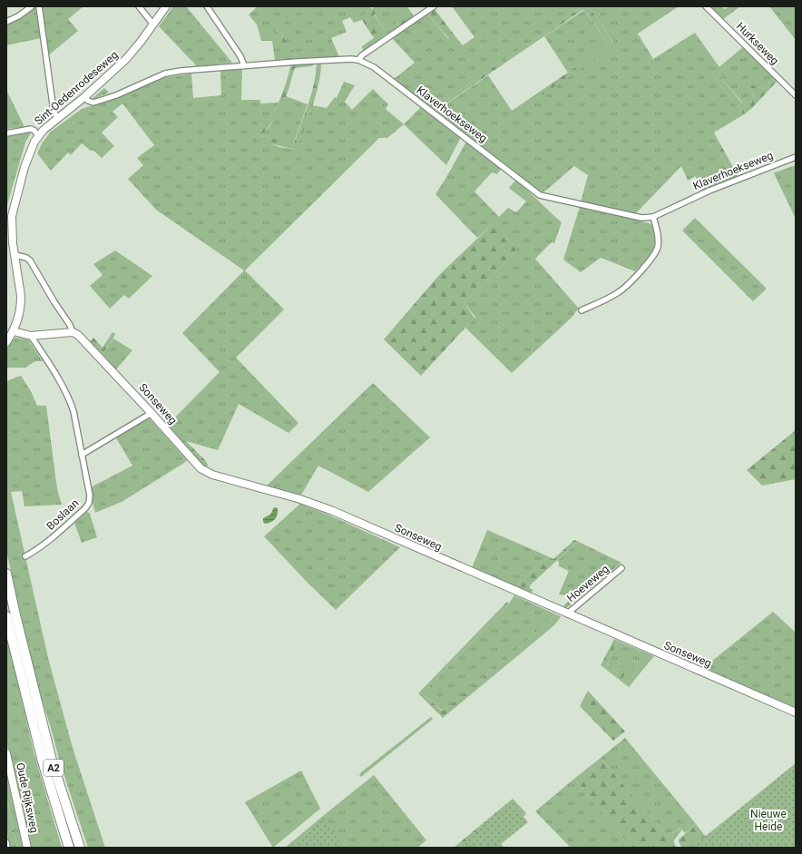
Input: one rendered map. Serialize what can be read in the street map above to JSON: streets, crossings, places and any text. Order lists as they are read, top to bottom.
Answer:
{
  "streets": {
    "highway": ["A2"],
    "main road": ["Sint-Oedenrodeseweg", "Sonseweg", "Oude Rijksweg"],
    "street": [
      "Hurkseweg",
      "Klaverhoekseweg",
      "Boslaan",
      "Hoeveweg"
    ]
  },
  "crossings": [
    ["Sint-Oedenrodeseweg", "Klaverhoekseweg"],
    ["Sint-Oedenrodeseweg", "Sonseweg"],
    ["Sonseweg", "Hoeveweg"]
  ],
  "parks": ["Nieuwe Heide"]
}
